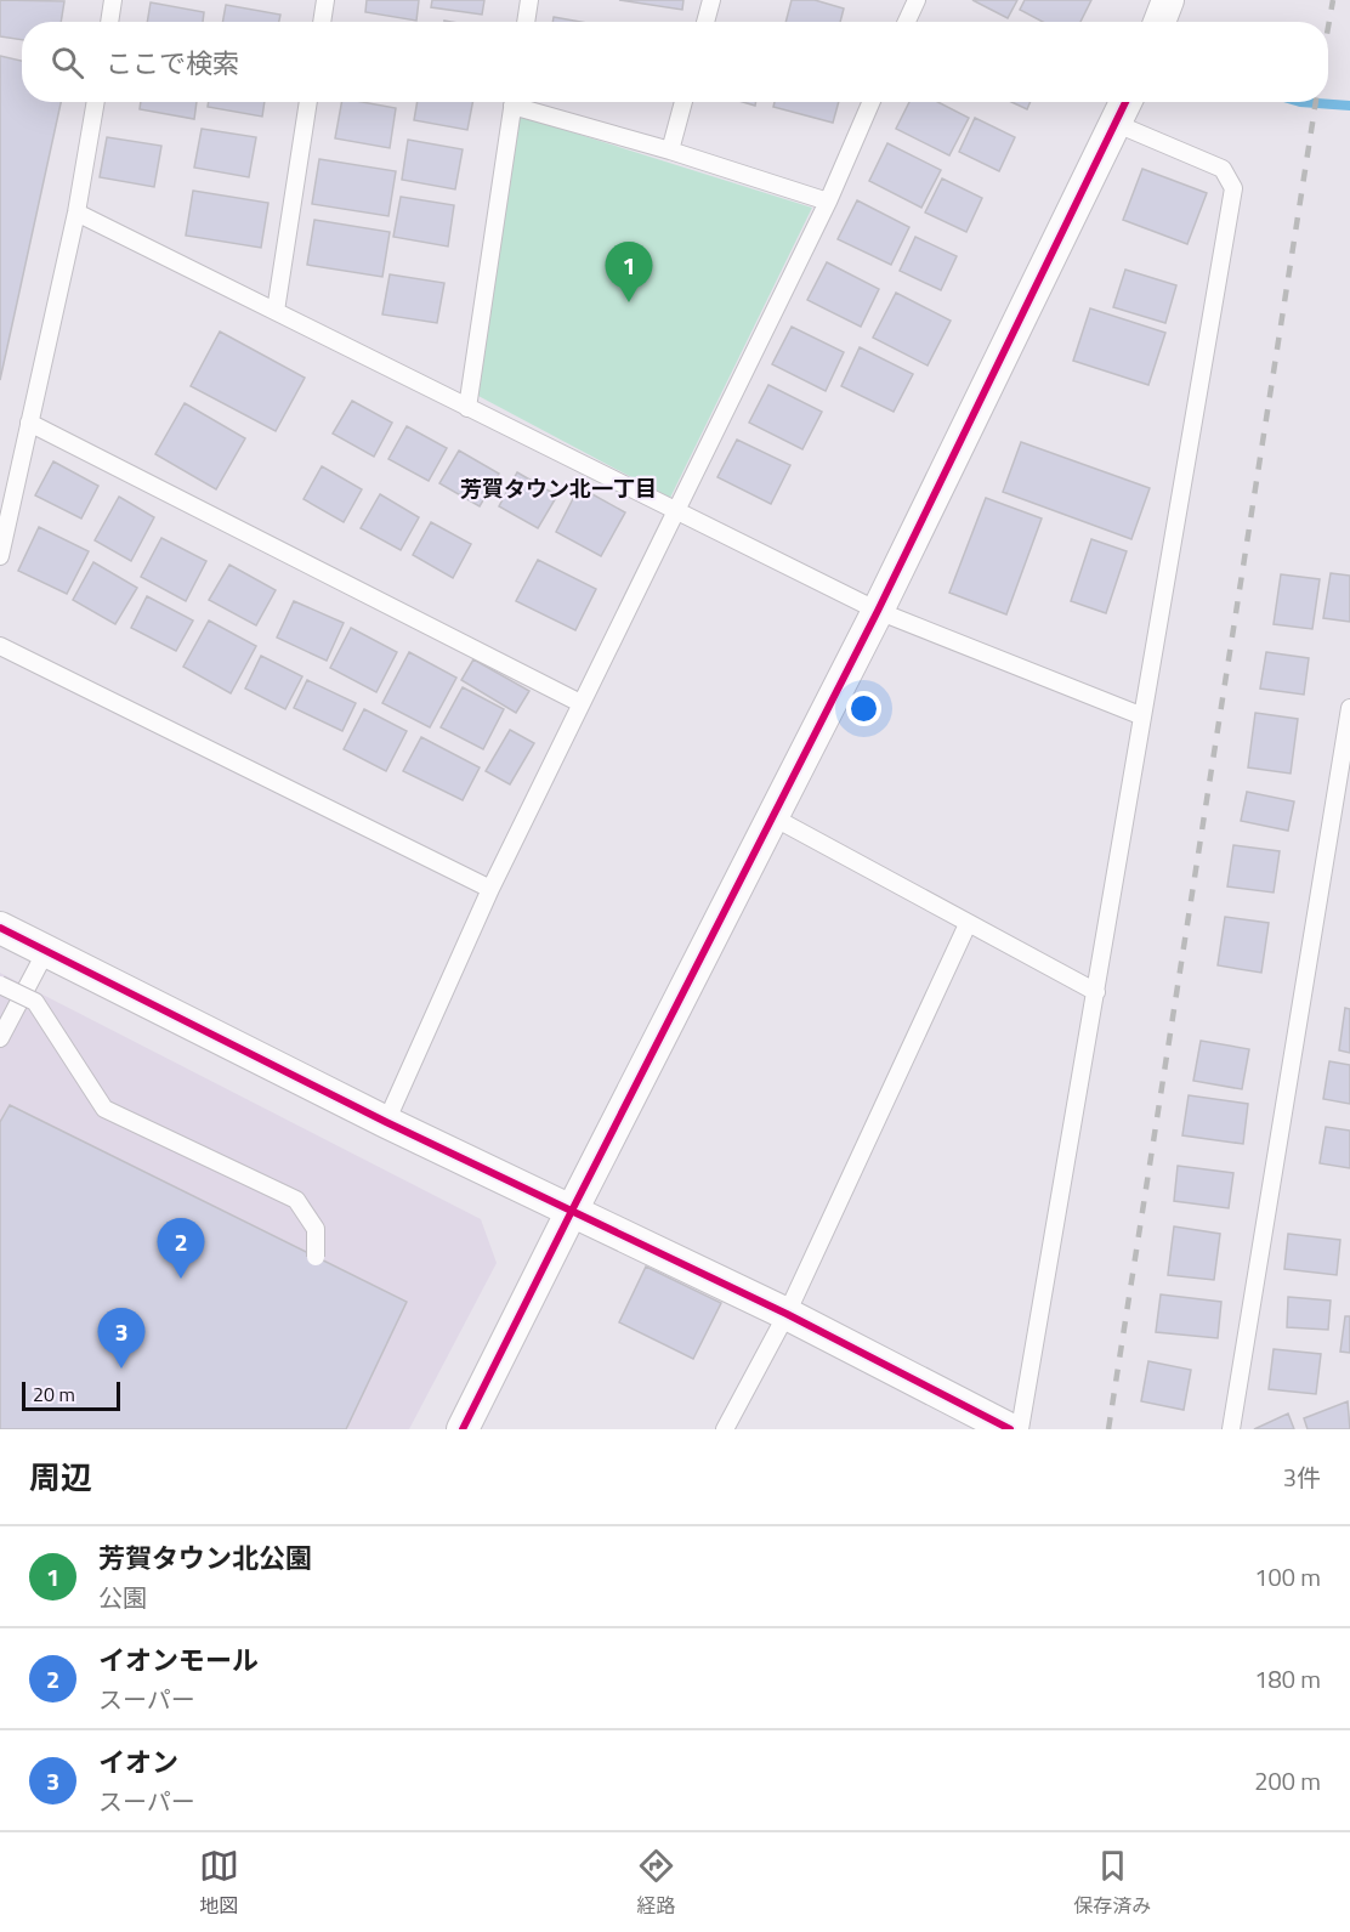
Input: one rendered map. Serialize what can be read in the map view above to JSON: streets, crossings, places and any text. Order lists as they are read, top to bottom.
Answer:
{
  "districts": ["芳賀タウン北一丁目"],
  "scale_bar": "20 m",
  "page": {
    "search": "ここで検索",
    "pins": ["1", "2", "3"],
    "scale": "20 m",
    "heading": ["周辺", "3件"],
    "list": [
      {
        "mark": "1",
        "name": "芳賀タウン北公園",
        "note": "公園",
        "value": "100 m"
      },
      {
        "mark": "2",
        "name": "イオンモール",
        "note": "スーパー",
        "value": "180 m"
      },
      {
        "mark": "3",
        "name": "イオン",
        "note": "スーパー",
        "value": "200 m"
      }
    ],
    "nav": ["地図", "経路", "保存済み"]
  }
}
